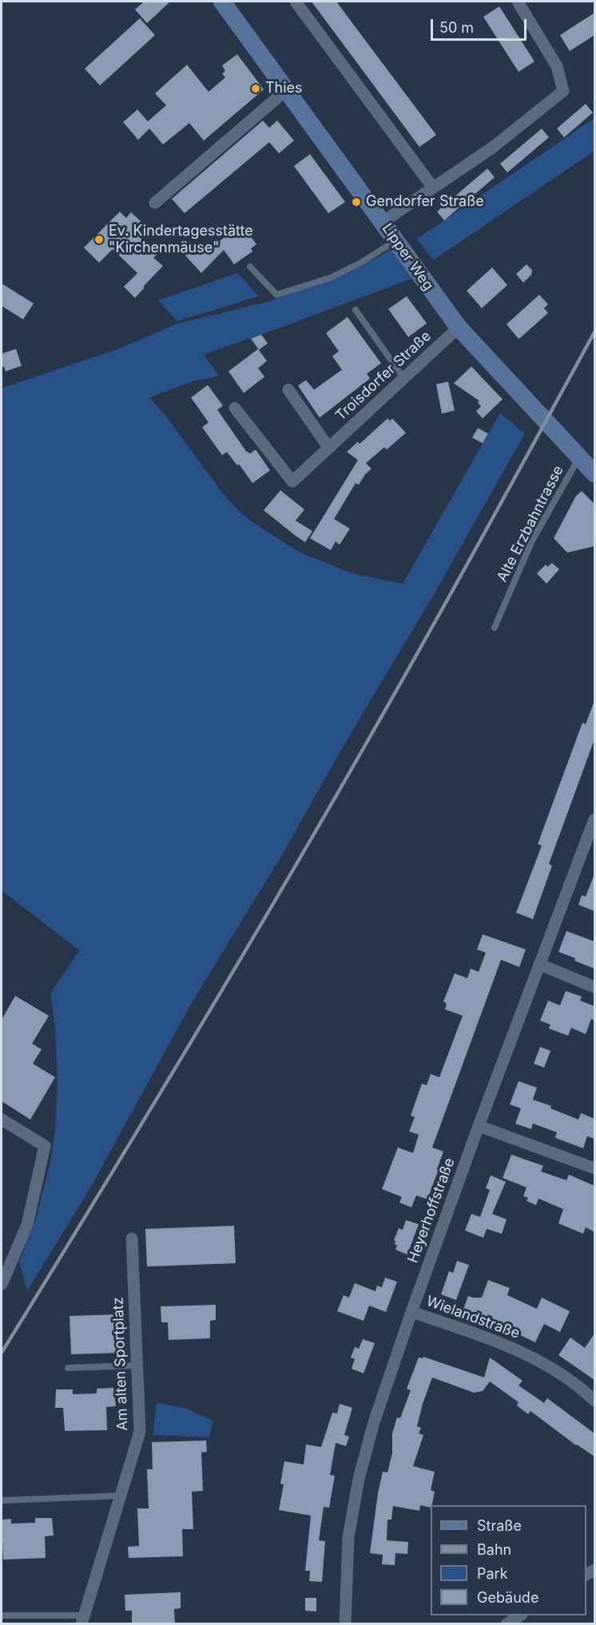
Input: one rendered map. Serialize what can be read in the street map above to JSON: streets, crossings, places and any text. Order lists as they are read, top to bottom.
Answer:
{
  "streets": {
    "street": [
      "Lipper Weg",
      "Troisdorfer Straße",
      "Heyerhoffstraße",
      "Wielandstraße",
      "Am alten Sportplatz"
    ],
    "lane": ["Alte Erzbahntrasse"]
  },
  "crossings": [
    ["Lipper Weg", "Troisdorfer Straße"],
    ["Lipper Weg", "Alte Erzbahntrasse"],
    ["Heyerhoffstraße", "Wielandstraße"]
  ],
  "places": ["Thies", "Gendorfer Straße", "Ev. Kindertagesstätte \"Kirchenmäuse\""],
  "legend": [
    "Straße",
    "Bahn",
    "Park",
    "Gebäude"
  ],
  "scale_bar": "50 m"
}
